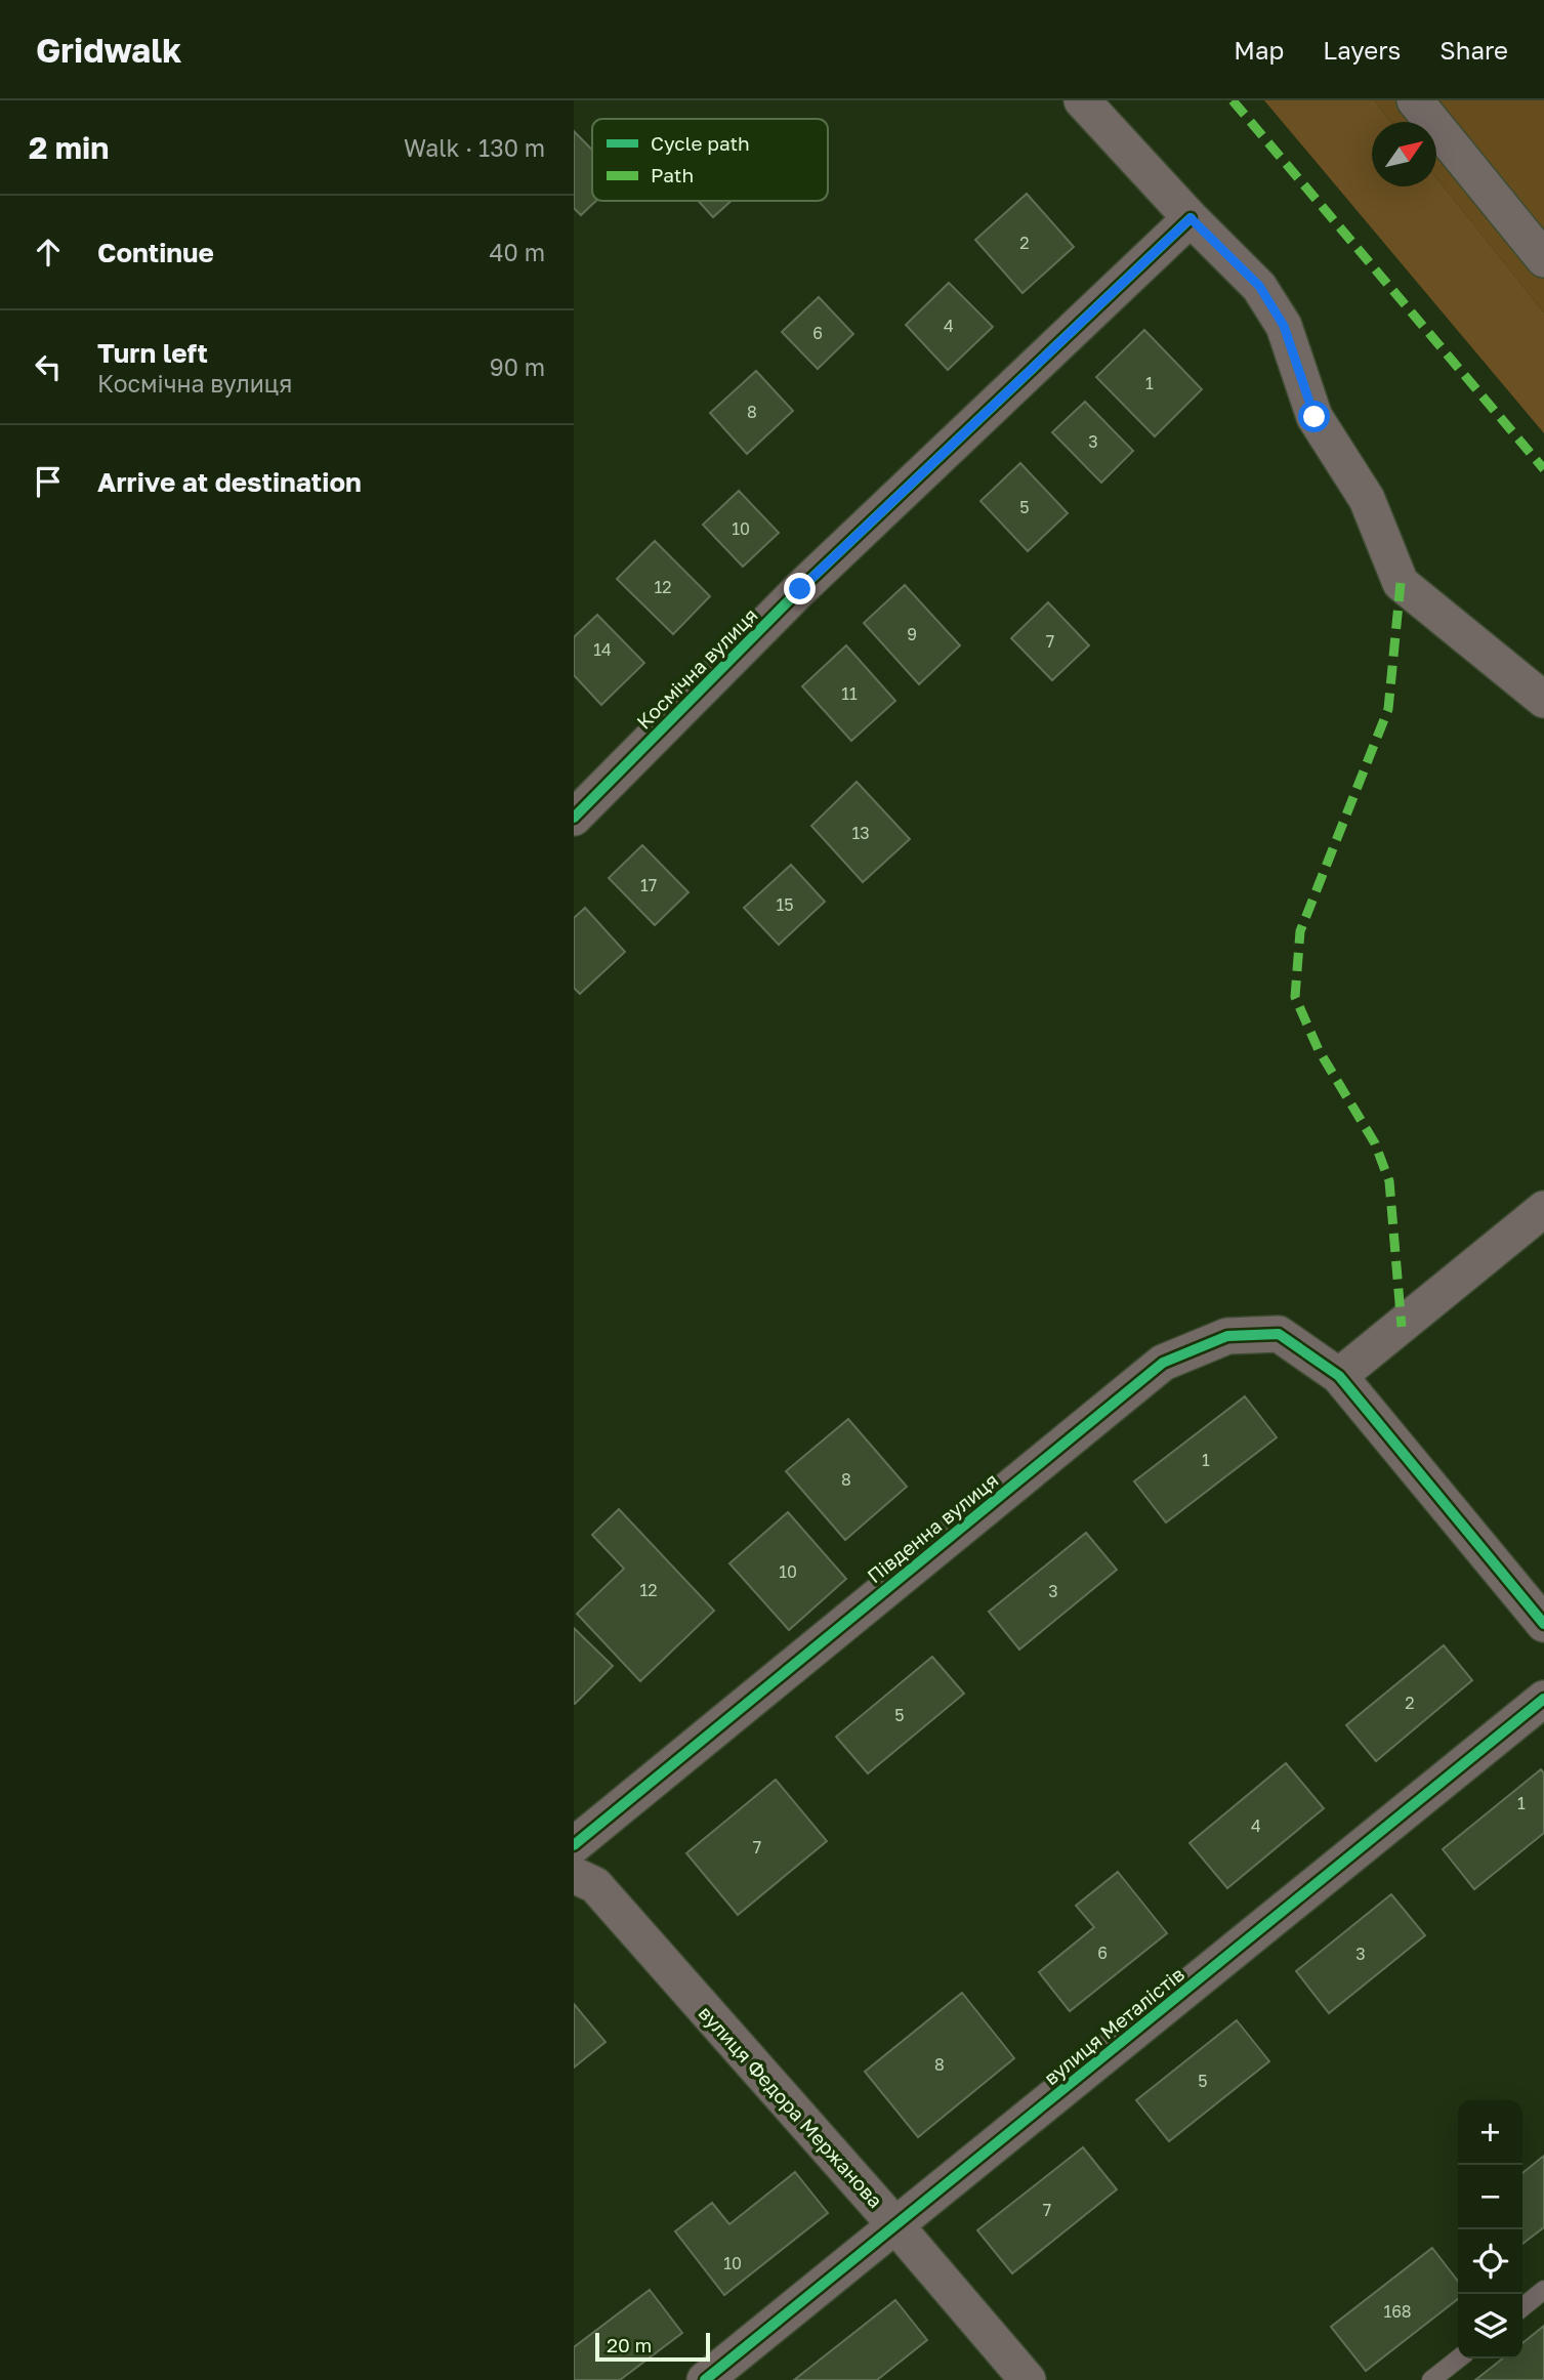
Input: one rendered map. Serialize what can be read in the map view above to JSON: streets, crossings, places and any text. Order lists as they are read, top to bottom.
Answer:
{
  "streets": {
    "street": [
      "Космічна вулиця",
      "Південна вулиця",
      "вулиця Металістів",
      "вулиця Федора Мержанова"
    ]
  },
  "crossings": [
    ["вулиця Металістів", "вулиця Федора Мержанова"]
  ],
  "house_numbers": [
    "2",
    "4",
    "6",
    "1",
    "8",
    "3",
    "5",
    "10",
    "12",
    "9",
    "7",
    "14",
    "11",
    "13",
    "17",
    "15",
    "1",
    "8",
    "10",
    "12",
    "3",
    "2",
    "5",
    "1",
    "4",
    "7",
    "6",
    "3",
    "8",
    "5",
    "7",
    "10",
    "168"
  ],
  "legend": ["Cycle path", "Path"],
  "scale_bar": "20 m",
  "north": "top right",
  "page": {
    "header": "Gridwalk",
    "nav": ["Map", "Layers", "Share"],
    "heading": ["2 min", "Walk · 130 m"],
    "list": [
      ["Continue", "40 m"],
      ["Turn left", "Космічна вулиця", "90 m"],
      "Arrive at destination"
    ],
    "map_buttons": ["+", "−"],
    "scale": "20 m"
  }
}
